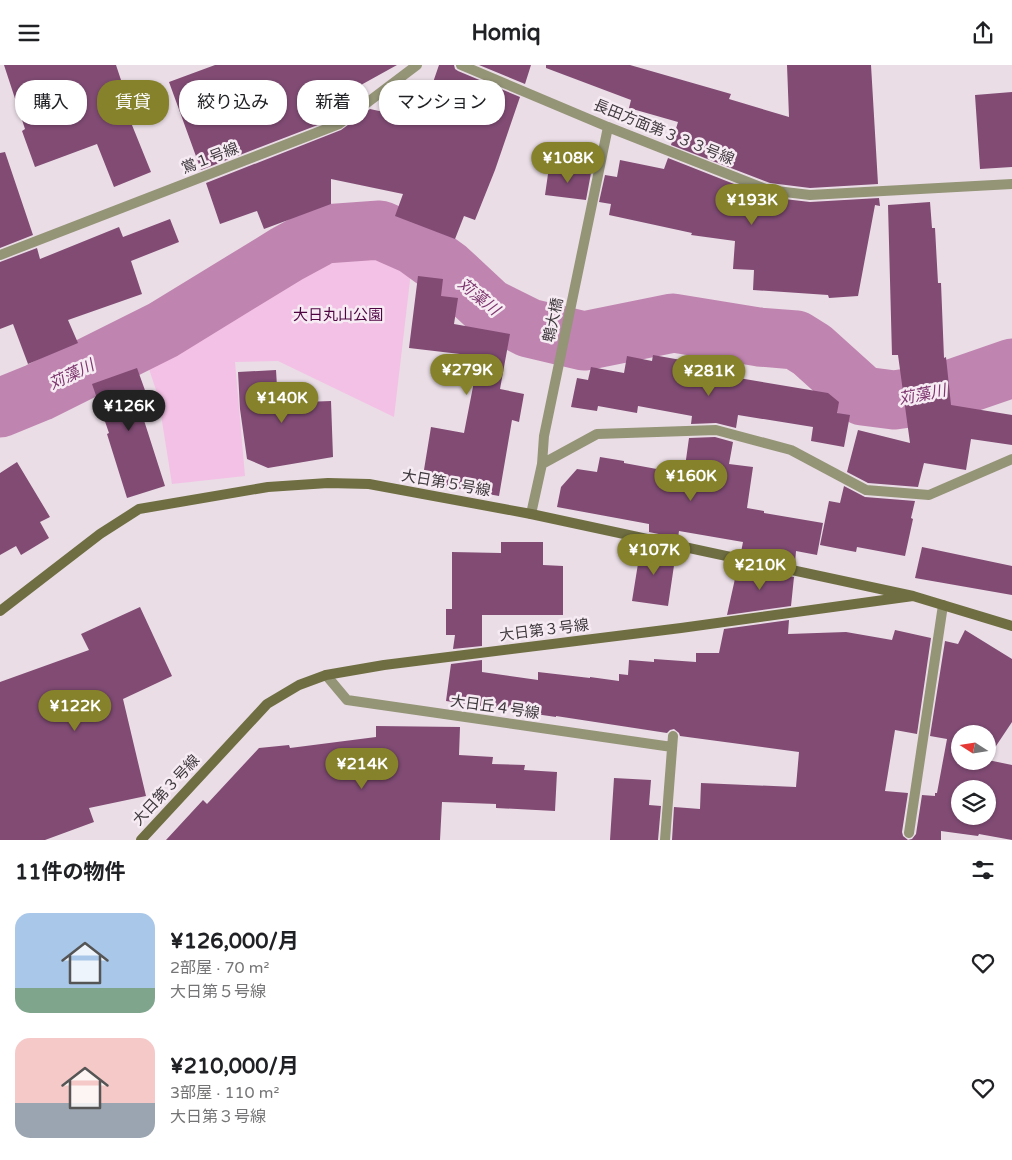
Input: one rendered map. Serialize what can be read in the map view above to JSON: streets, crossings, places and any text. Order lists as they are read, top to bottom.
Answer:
{
  "streets": {
    "street": [
      "長田方面第３３３号線",
      "鴬１号線",
      "鵯大橋",
      "大日第５号線",
      "大日第３号線",
      "大日丘４号線"
    ]
  },
  "crossings": [
    ["長田方面第３３３号線", "鵯大橋"],
    ["鵯大橋", "大日第５号線"],
    ["大日第５号線", "大日第３号線"],
    ["大日第３号線", "大日丘４号線"]
  ],
  "water": ["苅藻川"],
  "parks": ["大日丸山公園"],
  "north": "left",
  "page": {
    "header": "Homiq",
    "chip": [
      "購入",
      "賃貸",
      "絞り込み",
      "新着",
      "マンション"
    ],
    "price": [
      "¥108K",
      "¥193K",
      "¥279K",
      "¥281K",
      "¥140K",
      "¥126K",
      "¥160K",
      "¥107K",
      "¥210K",
      "¥122K",
      "¥214K"
    ],
    "heading": "11件の物件",
    "list": [
      {
        "name": "¥126,000/月",
        "note": "2部屋 · 70 m² · 大日第５号線"
      },
      {
        "name": "¥210,000/月",
        "note": "3部屋 · 110 m² · 大日第３号線"
      }
    ]
  }
}
